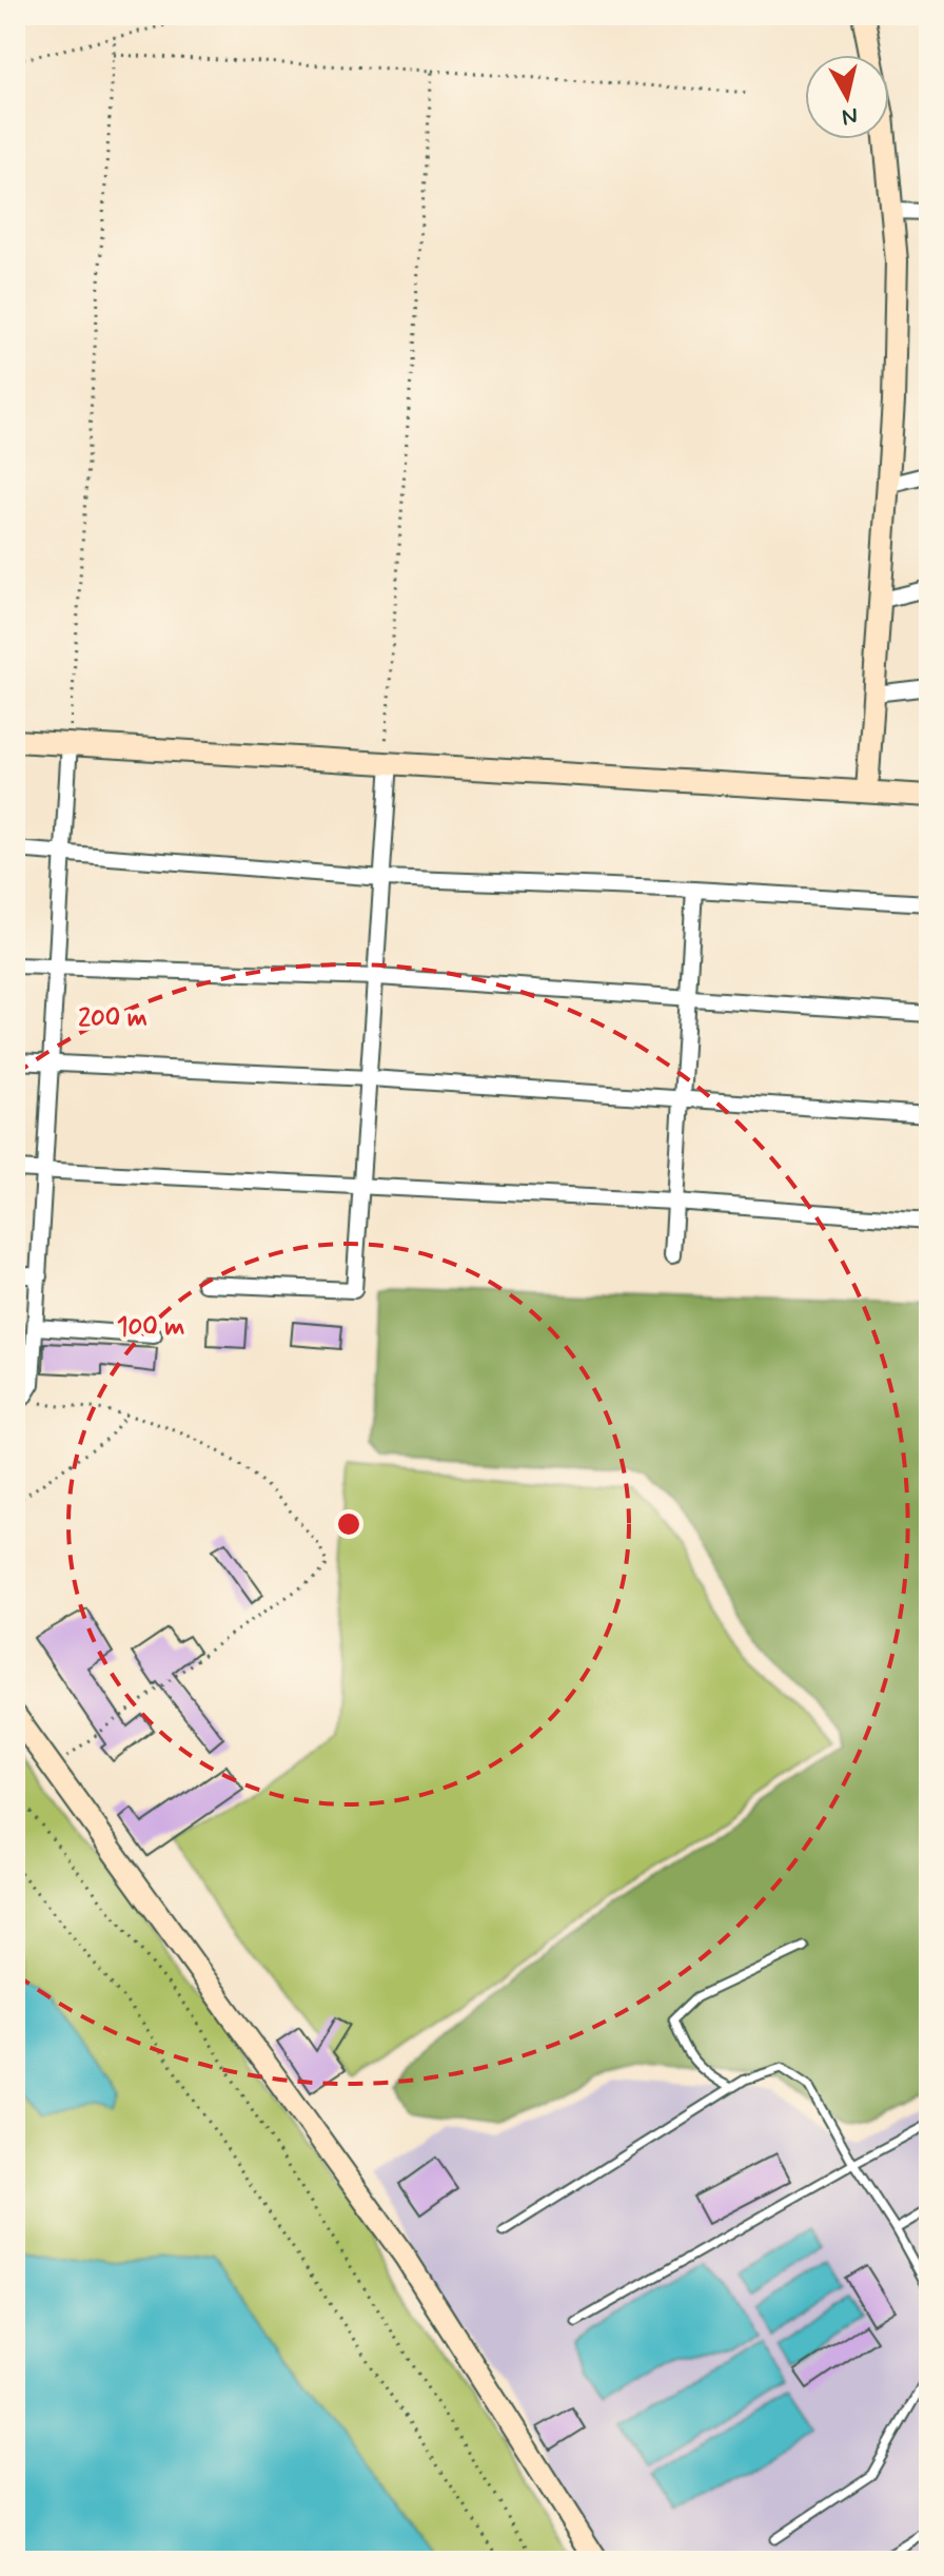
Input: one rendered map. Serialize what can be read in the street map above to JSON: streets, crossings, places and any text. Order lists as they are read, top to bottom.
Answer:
{
  "north": "bottom",
  "rings": ["200 m", "100 m"]
}
